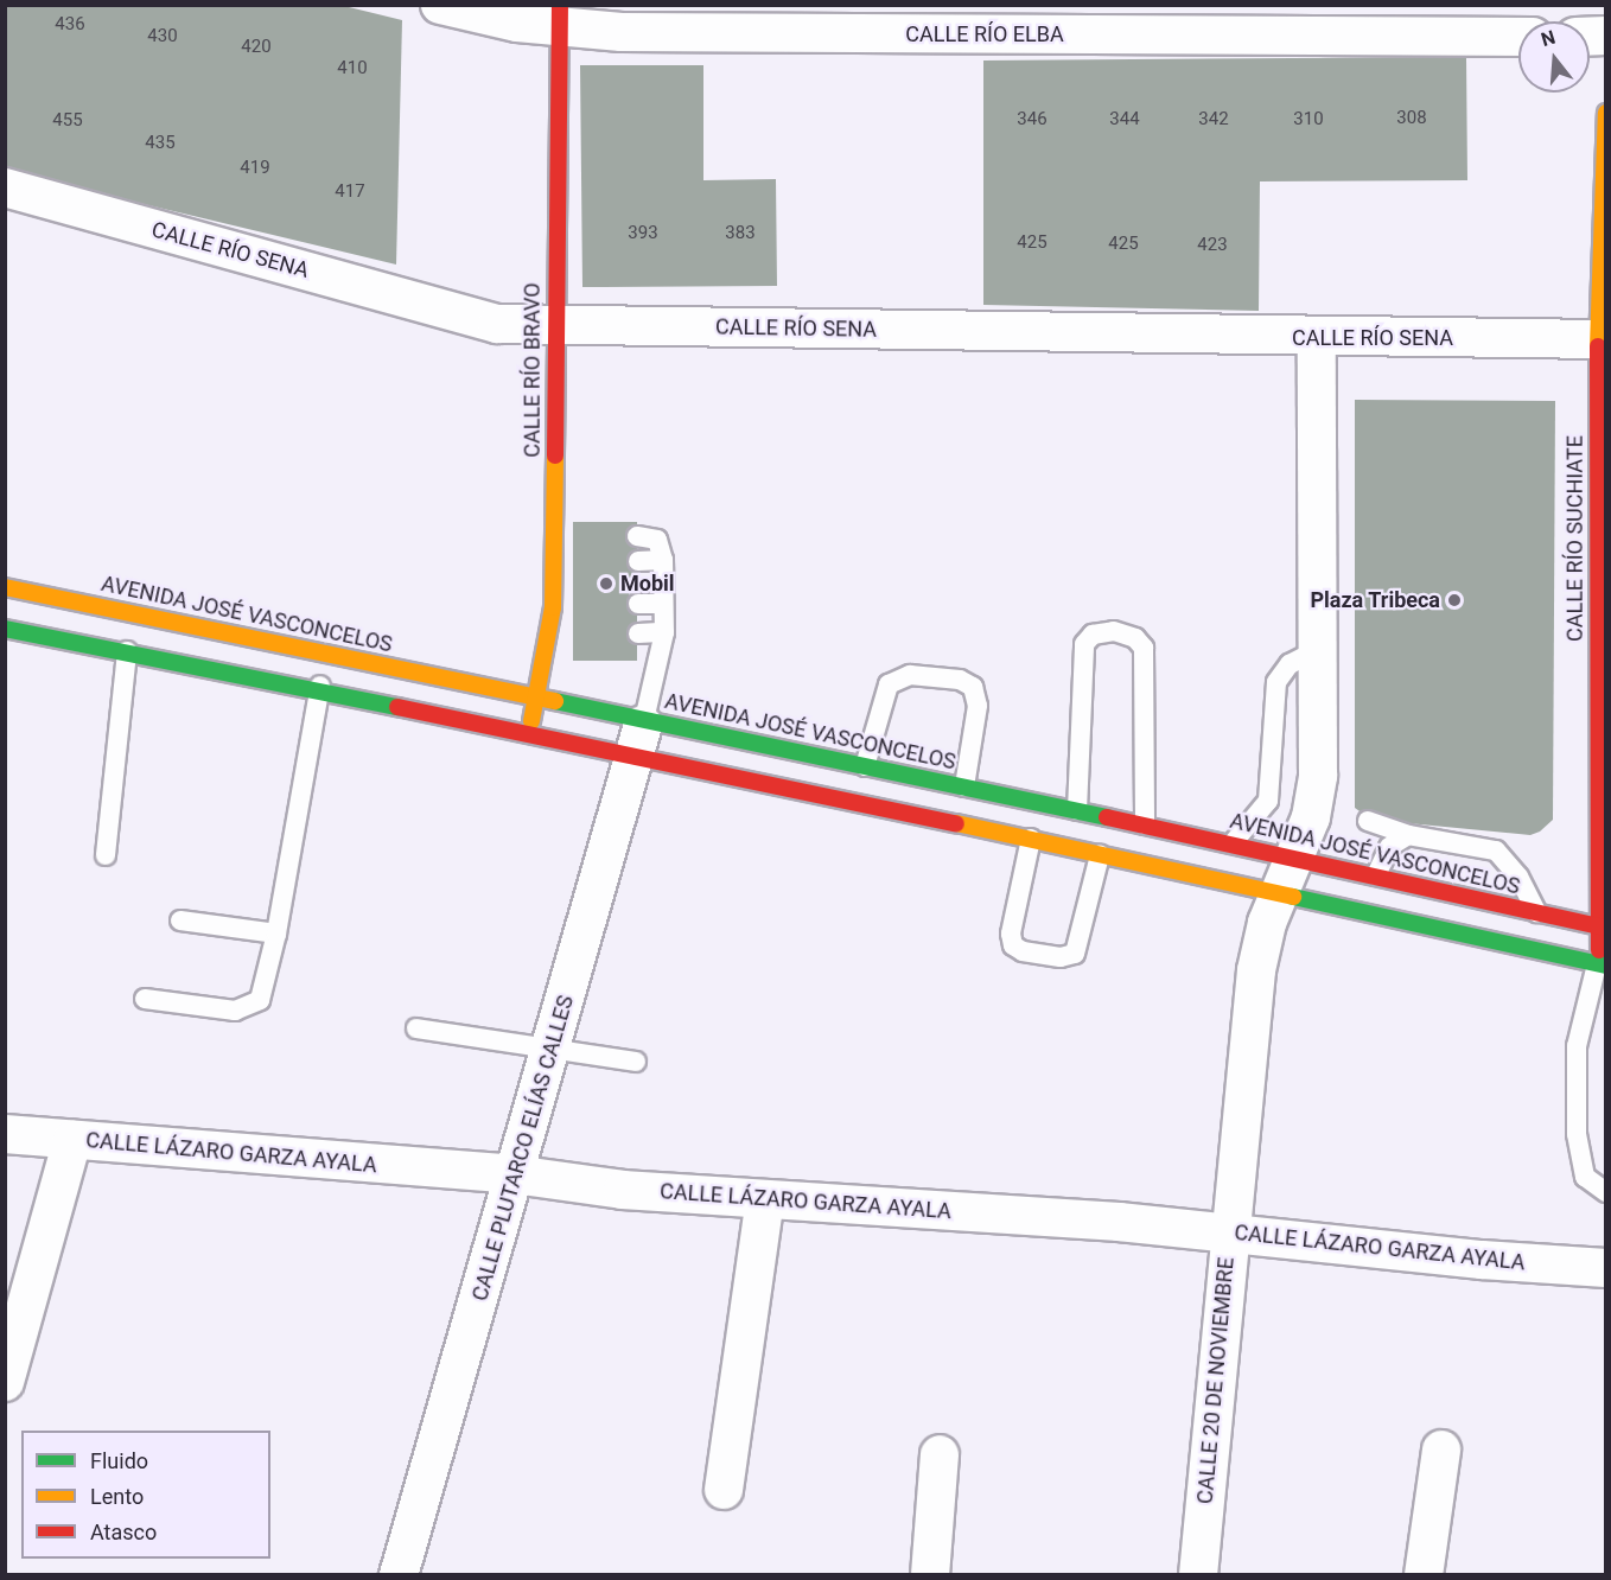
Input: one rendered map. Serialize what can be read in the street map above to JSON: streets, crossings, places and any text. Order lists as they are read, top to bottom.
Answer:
{
  "streets": {
    "main road": ["CALLE RÍO BRAVO", "CALLE RÍO SUCHIATE", "AVENIDA JOSÉ VASCONCELOS"],
    "street": [
      "CALLE RÍO ELBA",
      "CALLE RÍO SENA",
      "CALLE PLUTARCO ELÍAS CALLES",
      "CALLE LÁZARO GARZA AYALA",
      "CALLE 20 DE NOVIEMBRE"
    ]
  },
  "crossings": [
    ["CALLE RÍO ELBA", "CALLE RÍO BRAVO"],
    ["CALLE RÍO SENA", "CALLE RÍO BRAVO"],
    ["CALLE RÍO SENA", "CALLE RÍO SUCHIATE"],
    ["CALLE RÍO SENA", "CALLE 20 DE NOVIEMBRE"],
    ["CALLE RÍO BRAVO", "AVENIDA JOSÉ VASCONCELOS"],
    ["CALLE RÍO SUCHIATE", "AVENIDA JOSÉ VASCONCELOS"],
    ["AVENIDA JOSÉ VASCONCELOS", "CALLE PLUTARCO ELÍAS CALLES"],
    ["AVENIDA JOSÉ VASCONCELOS", "CALLE 20 DE NOVIEMBRE"],
    ["CALLE PLUTARCO ELÍAS CALLES", "CALLE LÁZARO GARZA AYALA"],
    ["CALLE LÁZARO GARZA AYALA", "CALLE 20 DE NOVIEMBRE"]
  ],
  "places": ["Mobil", "Plaza Tribeca"],
  "house_numbers": [
    "436",
    "430",
    "420",
    "410",
    "308",
    "346",
    "344",
    "342",
    "310",
    "455",
    "435",
    "419",
    "417",
    "393",
    "383",
    "425",
    "425",
    "423"
  ],
  "legend": ["Fluido", "Lento", "Atasco"],
  "north": "top"
}
